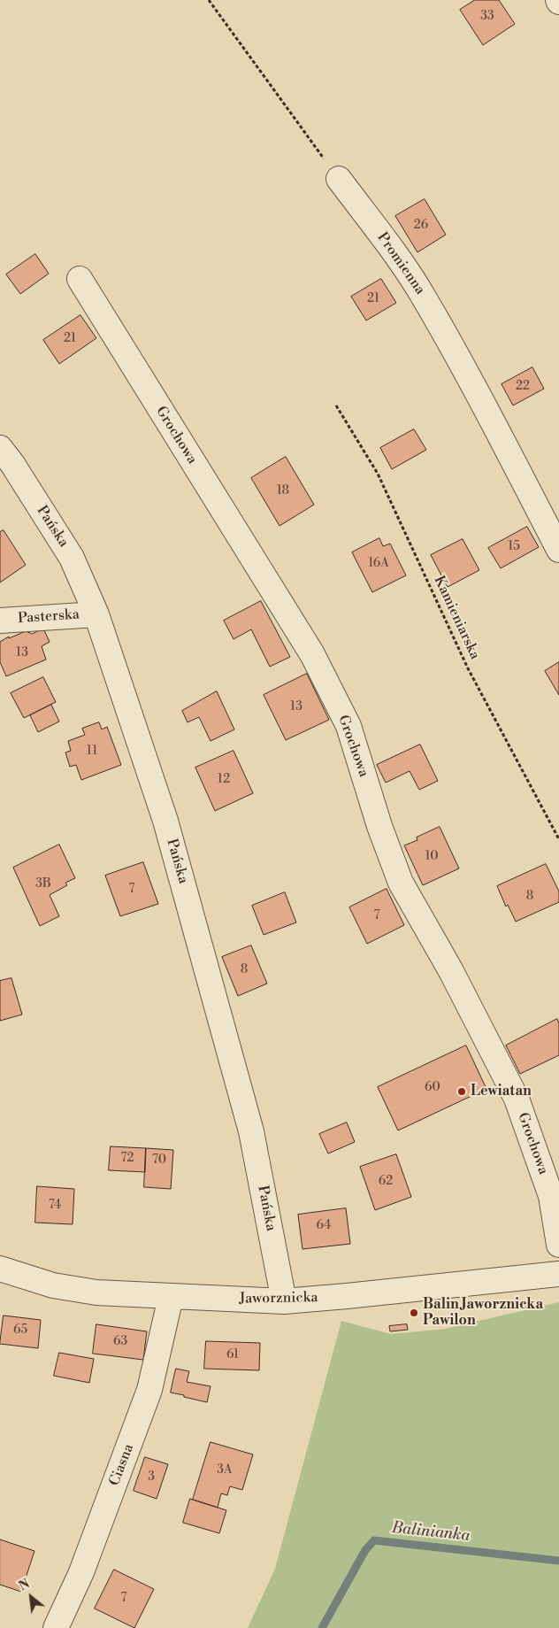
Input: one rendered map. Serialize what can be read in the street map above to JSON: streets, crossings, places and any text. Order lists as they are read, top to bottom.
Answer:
{
  "streets": {
    "street": [
      "Promienna",
      "Grochowa",
      "Pańska",
      "Pasterska",
      "Jaworznicka",
      "Ciasna"
    ],
    "path": ["Kamieniarska"]
  },
  "crossings": [
    ["Pańska", "Pasterska"],
    ["Pańska", "Jaworznicka"],
    ["Jaworznicka", "Ciasna"]
  ],
  "water": ["Balinianka"],
  "places": ["Lewiatan", "Balin Jaworznicka Pawilon"],
  "house_numbers": [
    "33",
    "26",
    "21",
    "21",
    "22",
    "18",
    "15",
    "16A",
    "13",
    "13",
    "11",
    "12",
    "10",
    "3B",
    "7",
    "8",
    "7",
    "8",
    "60",
    "72",
    "70",
    "62",
    "74",
    "64",
    "65",
    "63",
    "61",
    "3A",
    "3",
    "7"
  ],
  "north": "top left"
}
